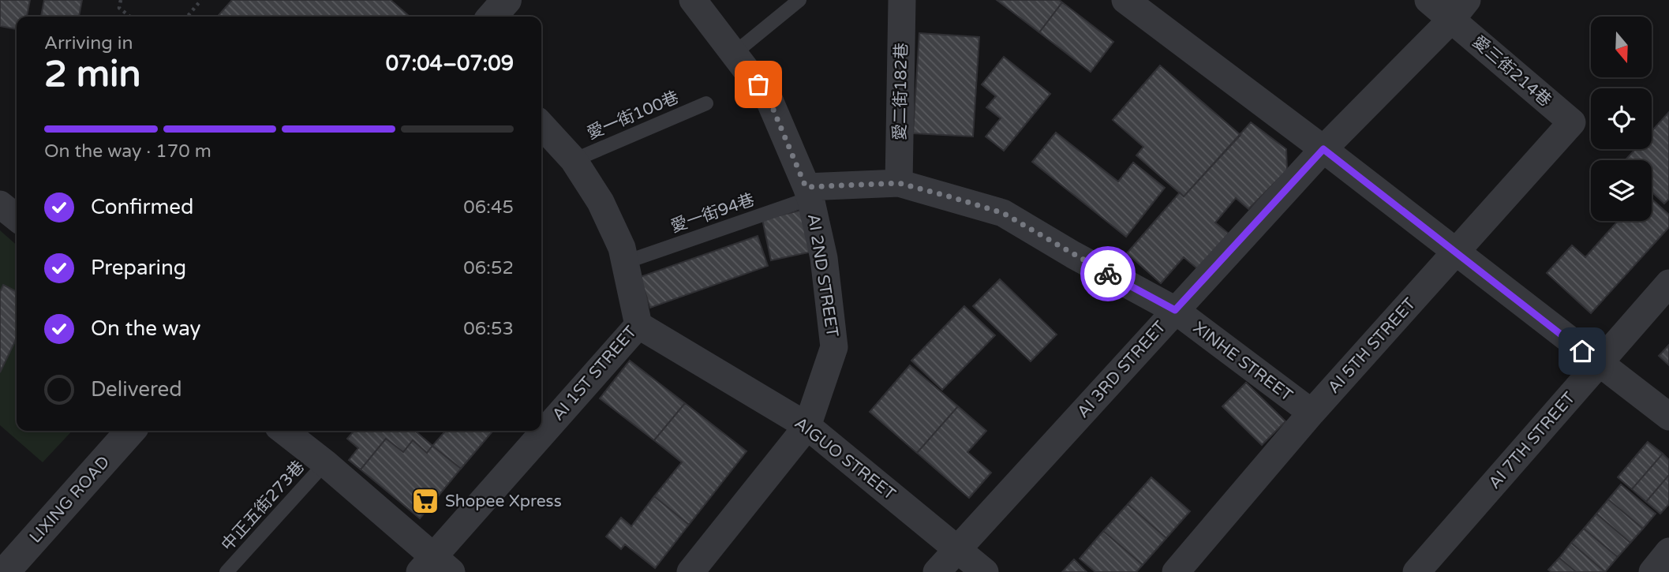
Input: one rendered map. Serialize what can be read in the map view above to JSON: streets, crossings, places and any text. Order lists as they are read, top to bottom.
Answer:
{
  "streets": {
    "street": [
      "愛三街214巷",
      "愛二街182巷",
      "AI 2ND STREET",
      "AI 5TH STREET",
      "XINHE STREET",
      "AI 3RD STREET",
      "AI 1ST STREET",
      "AI 7TH STREET",
      "AIGUO STREET",
      "LIXING ROAD"
    ],
    "lane": ["愛一街100巷", "愛一街94巷", "中正五街273巷"]
  },
  "crossings": [
    ["愛三街214巷", "AI 5TH STREET"],
    ["愛三街214巷", "AI 3RD STREET"],
    ["愛二街182巷", "XINHE STREET"],
    ["愛一街100巷", "AI 1ST STREET"],
    ["愛一街94巷", "AI 2ND STREET"],
    ["愛一街94巷", "XINHE STREET"],
    ["愛一街94巷", "AI 1ST STREET"],
    ["AI 2ND STREET", "XINHE STREET"],
    ["AI 2ND STREET", "AIGUO STREET"],
    ["AI 5TH STREET", "XINHE STREET"],
    ["XINHE STREET", "AI 3RD STREET"],
    ["AI 3RD STREET", "AIGUO STREET"],
    ["AI 1ST STREET", "AIGUO STREET"]
  ],
  "places": {
    "supermarket": ["Shopee Xpress"]
  },
  "north": "bottom",
  "page": {
    "heading": ["2 min", "Arriving in", "07:04–07:09"],
    "bar": "On the way · 170 m",
    "list": [
      ["Confirmed", "06:45"],
      ["Preparing", "06:52"],
      ["On the way", "06:53"],
      "Delivered"
    ]
  }
}
